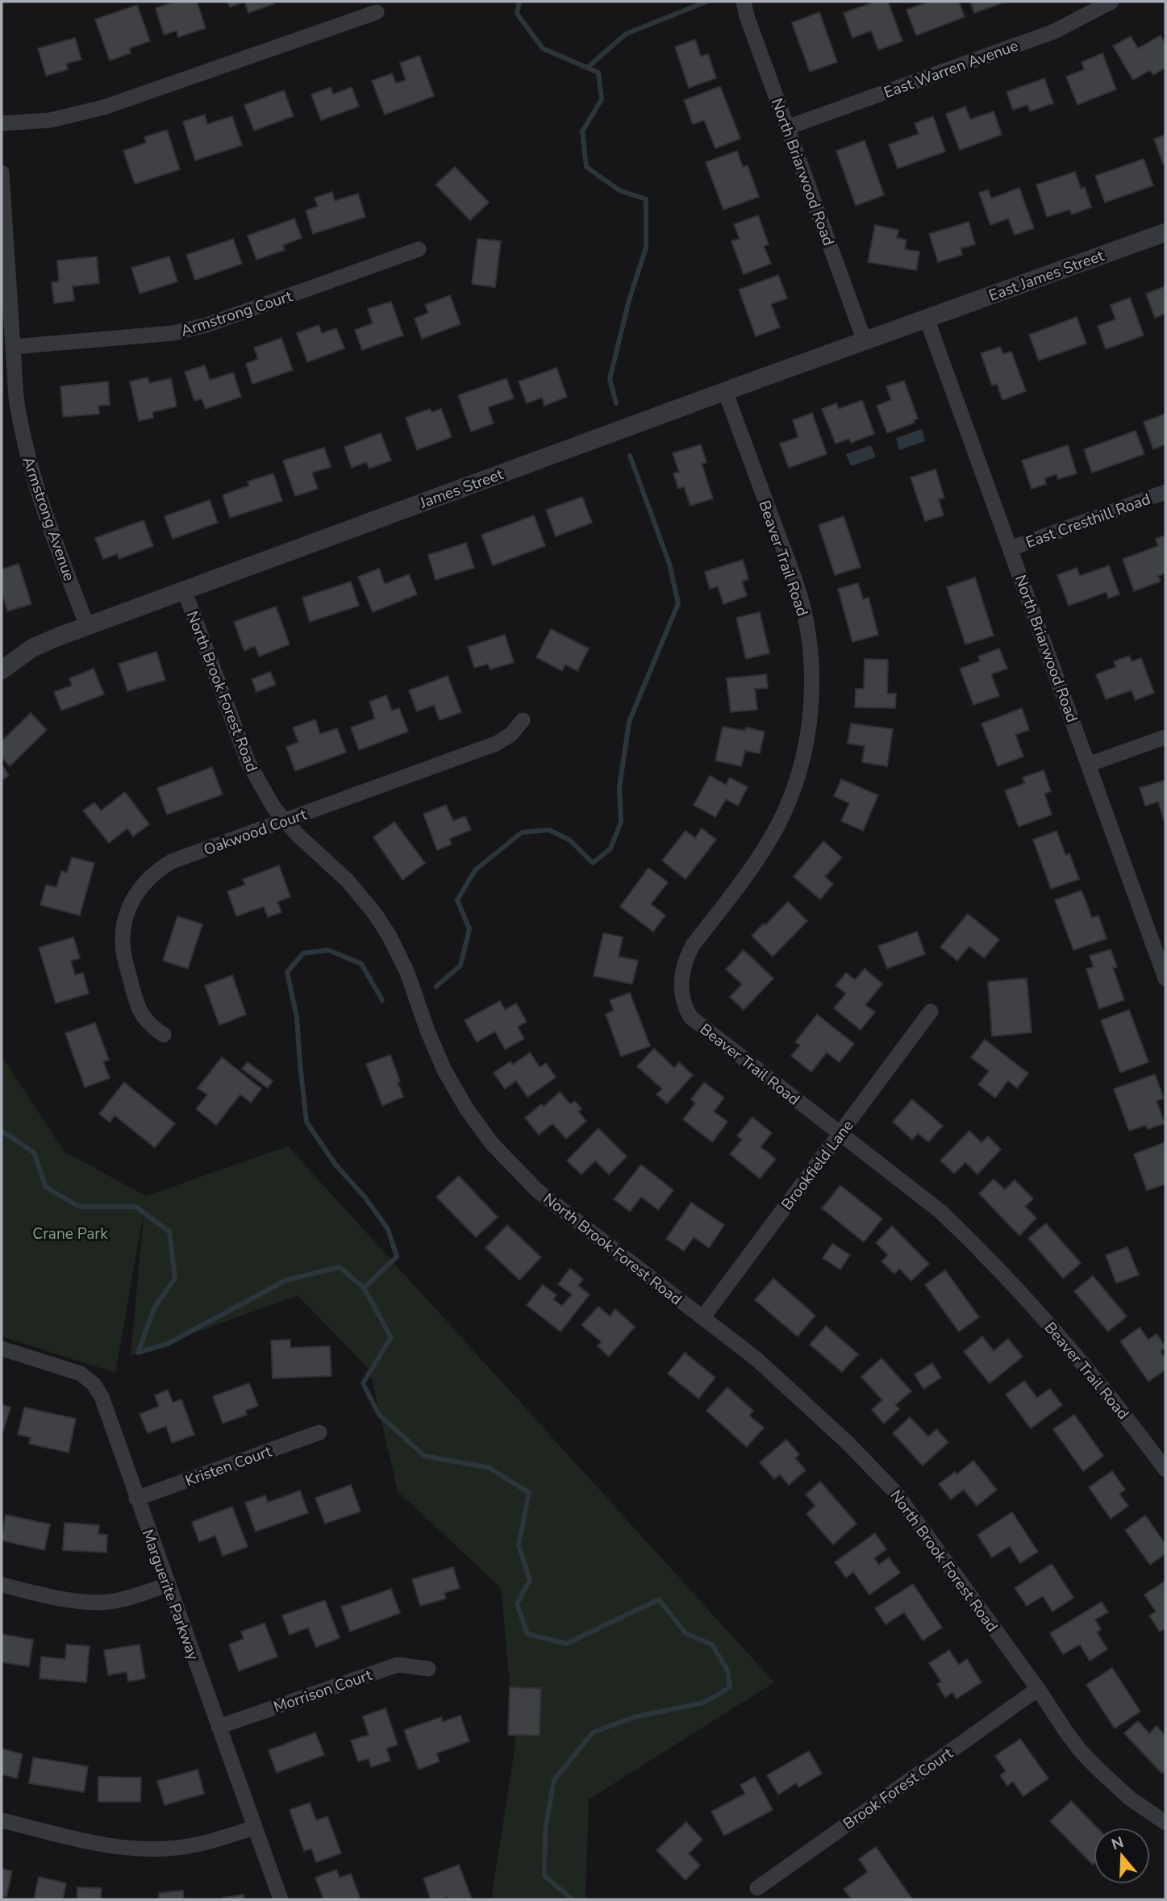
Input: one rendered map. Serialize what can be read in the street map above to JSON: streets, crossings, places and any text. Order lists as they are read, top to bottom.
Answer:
{
  "streets": {
    "street": [
      "East Warren Avenue",
      "North Briarwood Road",
      "East James Street",
      "Armstrong Court",
      "James Street",
      "Armstrong Avenue",
      "East Cresthill Road",
      "Beaver Trail Road",
      "North Brook Forest Road",
      "Oakwood Court",
      "Brookfield Lane",
      "Kristen Court",
      "Marguerite Parkway",
      "Morrison Court",
      "Brook Forest Court"
    ]
  },
  "crossings": [
    ["East Warren Avenue", "North Briarwood Road"],
    ["North Briarwood Road", "East James Street"],
    ["North Briarwood Road", "James Street"],
    ["North Briarwood Road", "East Cresthill Road"],
    ["East James Street", "James Street"],
    ["Armstrong Court", "Armstrong Avenue"],
    ["James Street", "Armstrong Avenue"],
    ["James Street", "Beaver Trail Road"],
    ["James Street", "North Brook Forest Road"],
    ["Beaver Trail Road", "Brookfield Lane"],
    ["North Brook Forest Road", "Oakwood Court"],
    ["North Brook Forest Road", "Brookfield Lane"],
    ["North Brook Forest Road", "Brook Forest Court"],
    ["Kristen Court", "Marguerite Parkway"],
    ["Marguerite Parkway", "Morrison Court"]
  ],
  "parks": ["Crane Park"],
  "north": "top"
}
